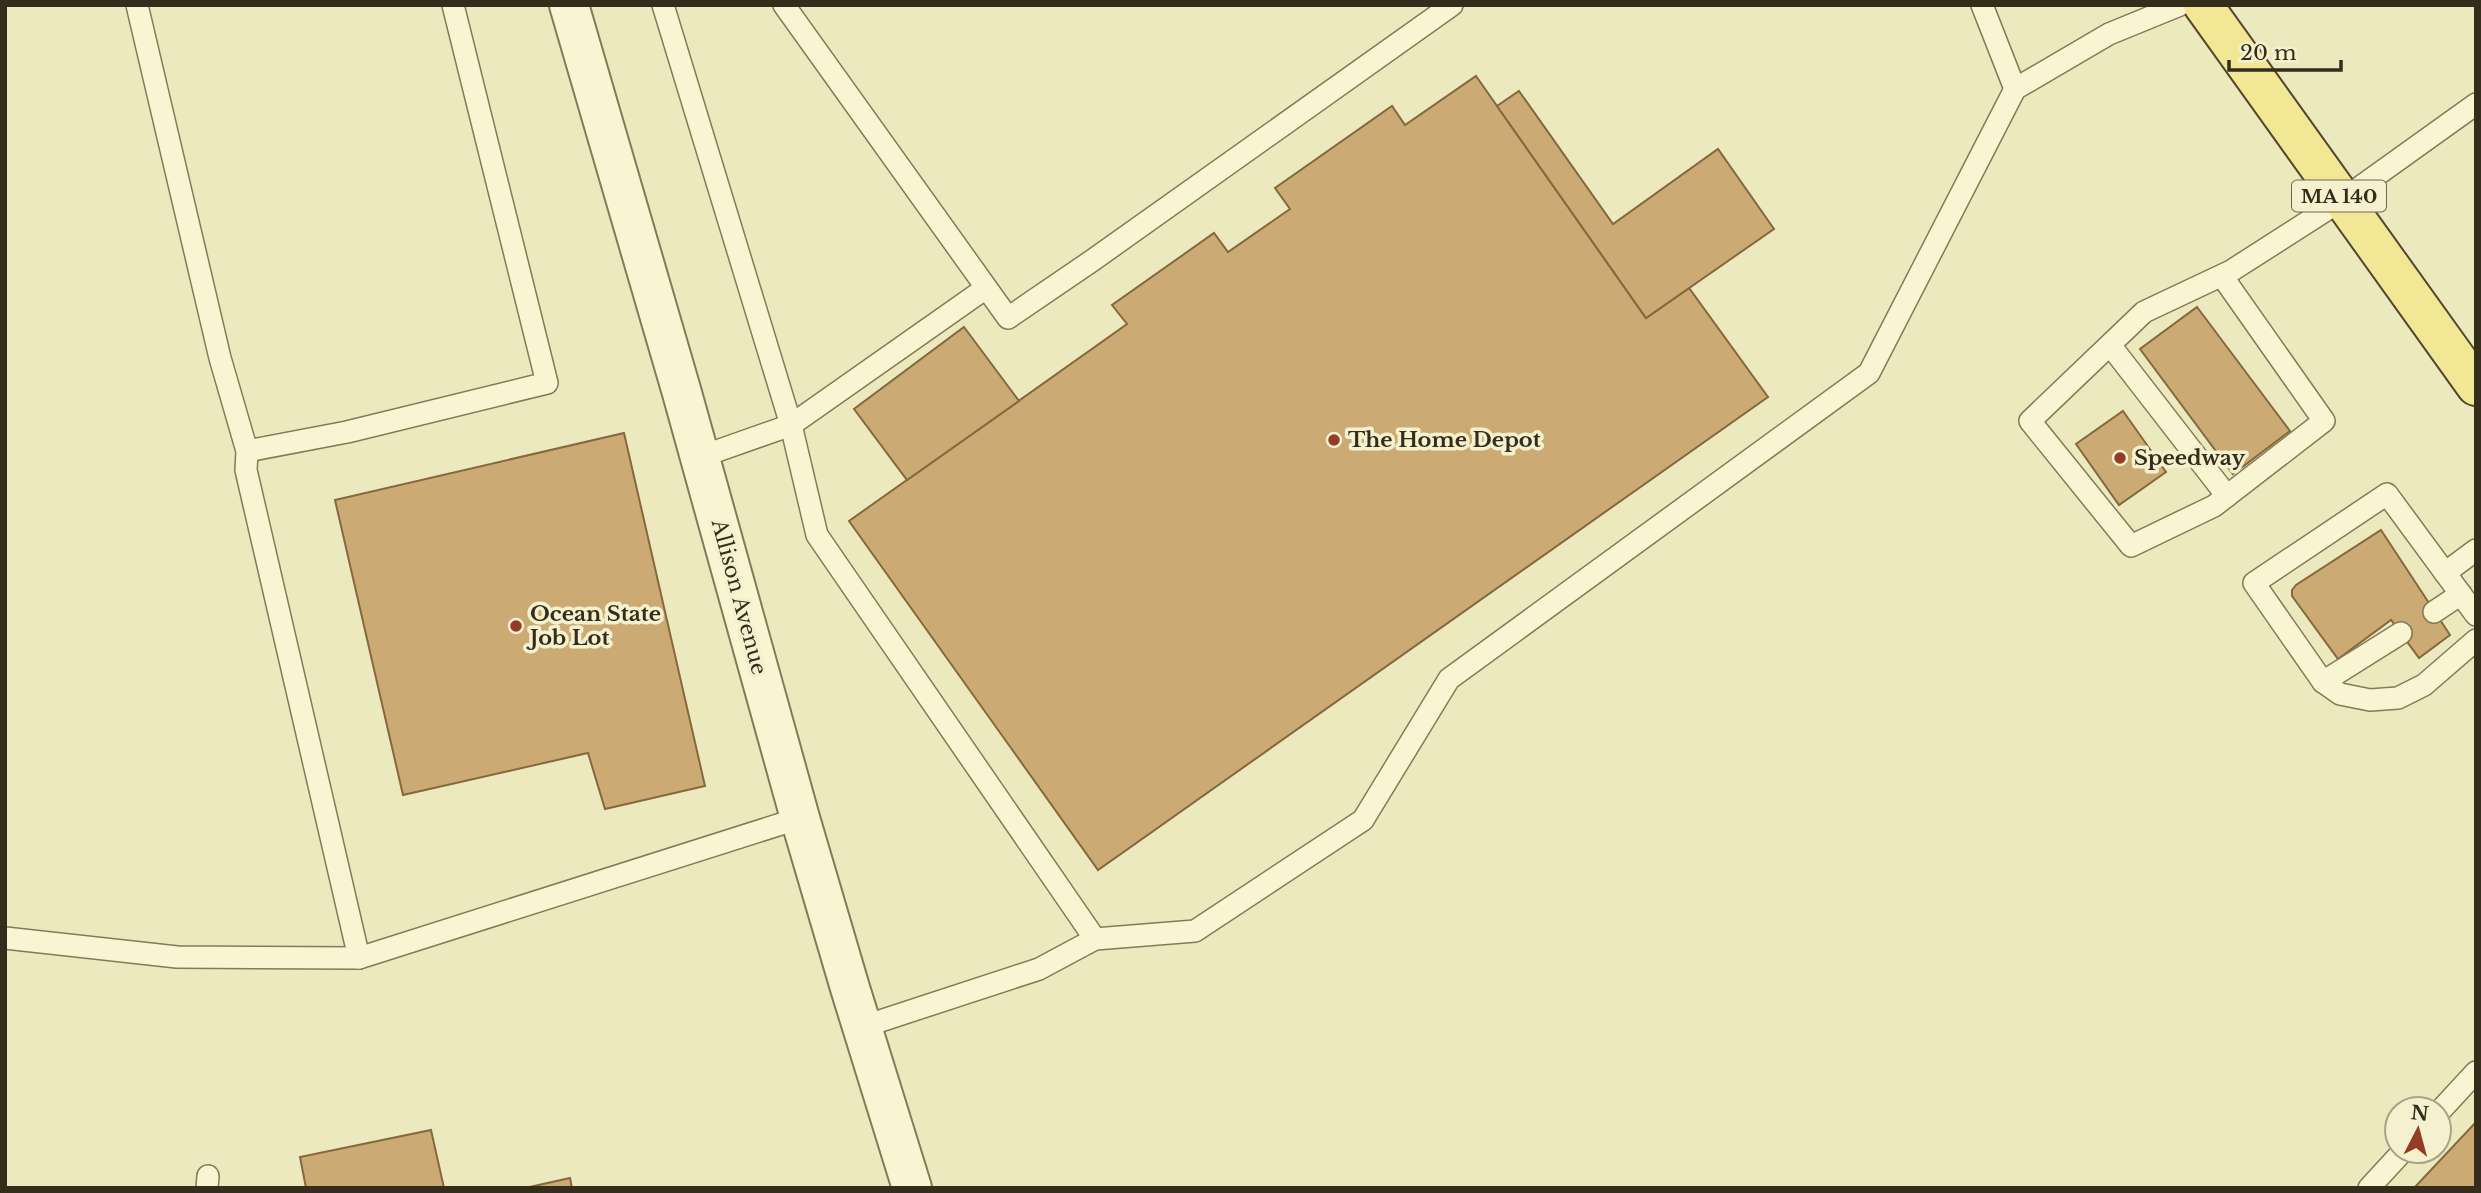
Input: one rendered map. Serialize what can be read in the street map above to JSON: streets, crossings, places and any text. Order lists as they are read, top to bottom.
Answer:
{
  "streets": {
    "main road": ["MA 140"],
    "street": ["Allison Avenue"]
  },
  "places": ["The Home Depot", "Speedway", "Ocean State Job Lot"],
  "scale_bar": "20 m",
  "north": "top"
}
